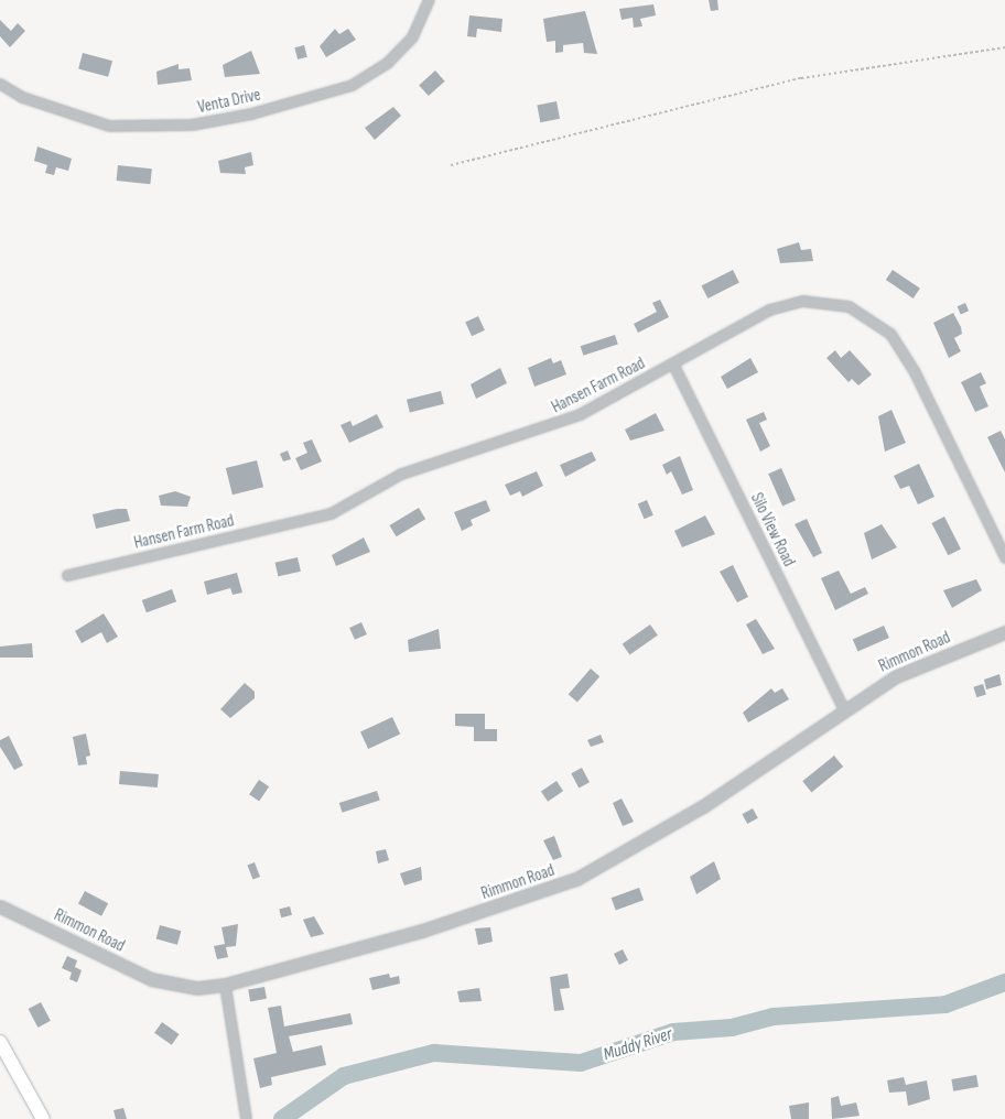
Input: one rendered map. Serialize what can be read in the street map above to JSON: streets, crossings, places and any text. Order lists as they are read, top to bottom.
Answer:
{
  "streets": {
    "street": [
      "Venta Drive",
      "Hansen Farm Road",
      "Silo View Road",
      "Rimmon Road"
    ]
  },
  "crossings": [
    ["Hansen Farm Road", "Silo View Road"],
    ["Silo View Road", "Rimmon Road"]
  ],
  "water": ["Muddy River"]
}
